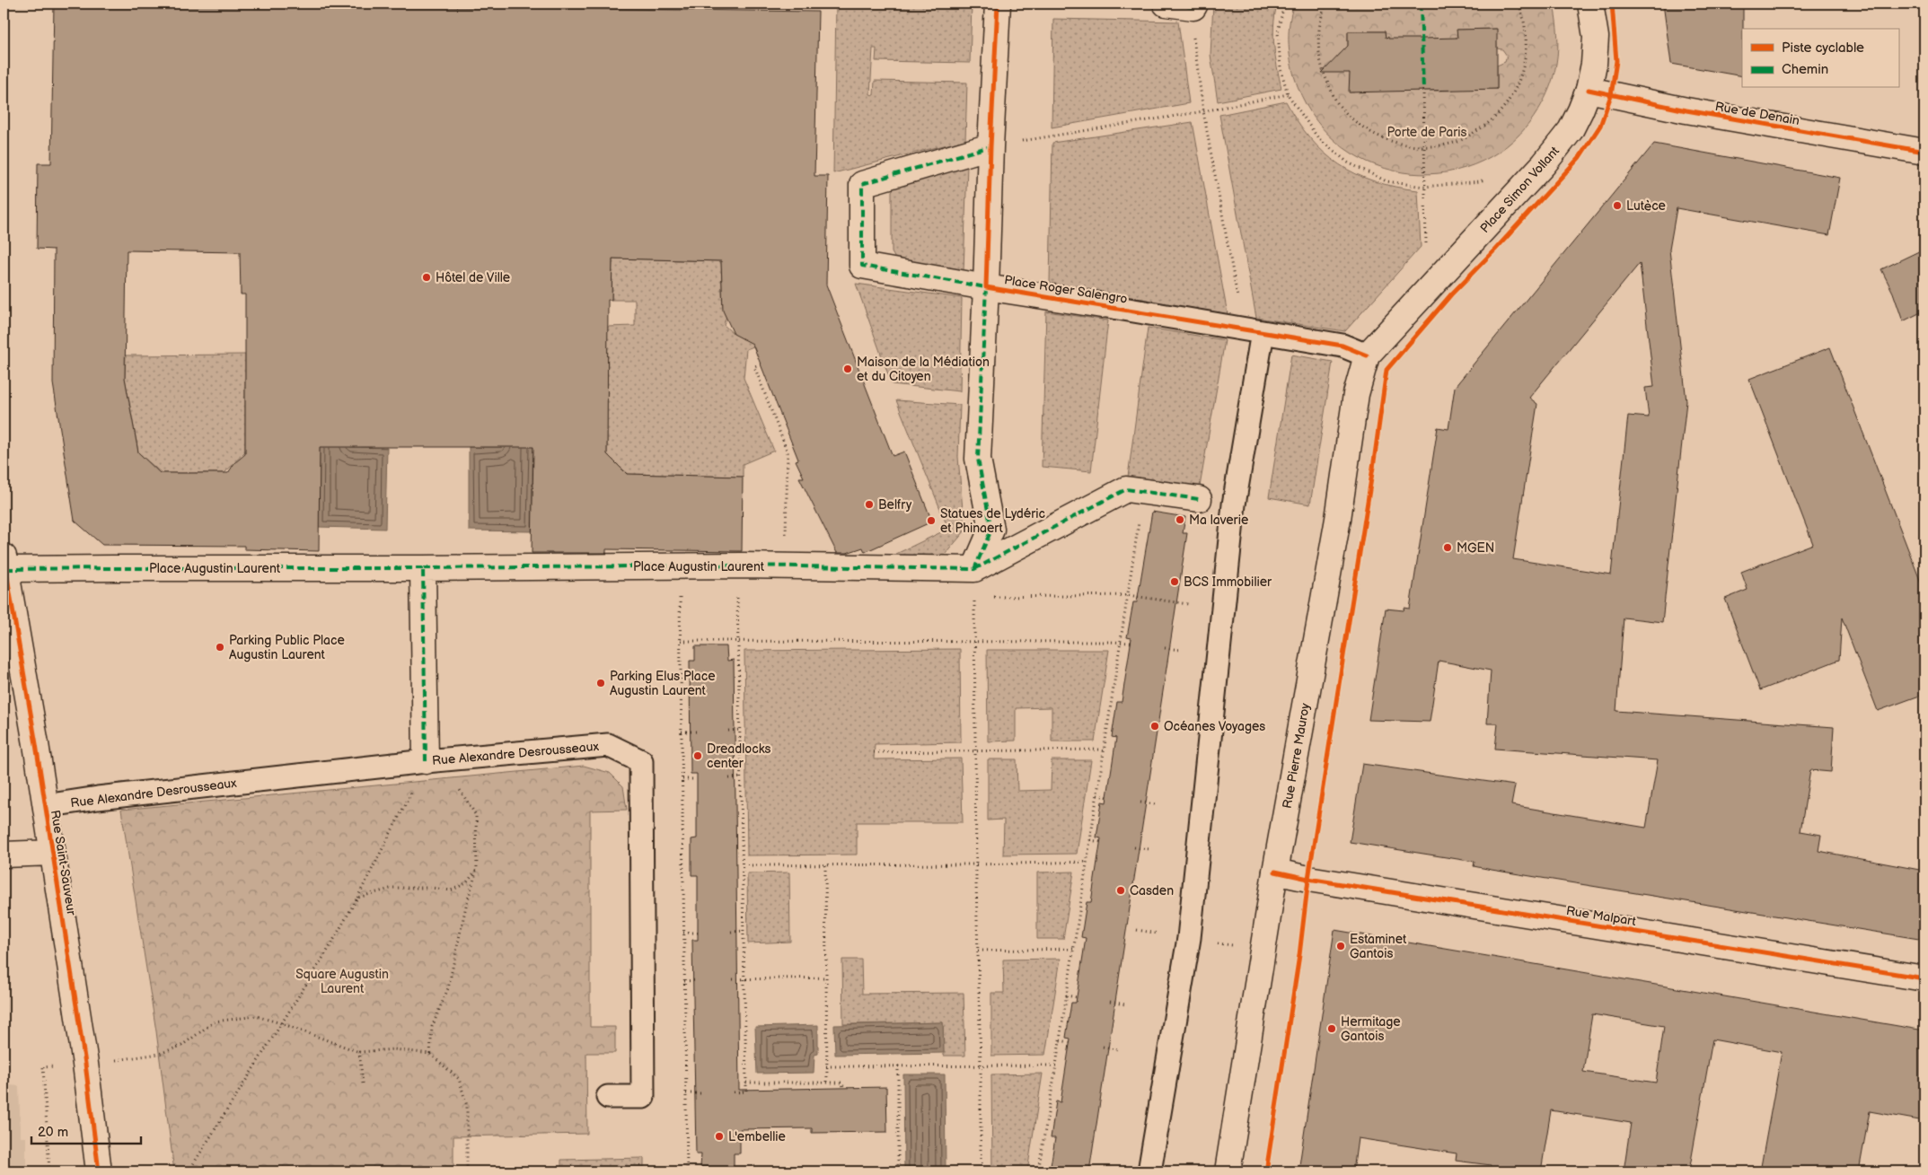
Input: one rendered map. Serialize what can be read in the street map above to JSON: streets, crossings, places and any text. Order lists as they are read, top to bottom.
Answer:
{
  "streets": {
    "street": [
      "Rue de Denain",
      "Place Simon Vollant",
      "Place Roger Salengro",
      "Place Augustin Laurent",
      "Rue Pierre Mauroy",
      "Rue Saint-Sauveur",
      "Rue Malpart"
    ],
    "lane": ["Rue Alexandre Desrousseaux"]
  },
  "crossings": [
    ["Rue de Denain", "Place Simon Vollant"],
    ["Place Simon Vollant", "Place Roger Salengro"],
    ["Place Simon Vollant", "Rue Pierre Mauroy"],
    ["Place Roger Salengro", "Place Augustin Laurent"],
    ["Place Roger Salengro", "Rue Pierre Mauroy"],
    ["Place Augustin Laurent", "Rue Saint-Sauveur"],
    ["Rue Alexandre Desrousseaux", "Rue Saint-Sauveur"],
    ["Rue Pierre Mauroy", "Rue Malpart"]
  ],
  "parks": ["Porte de Paris", "Square Augustin Laurent"],
  "places": [
    "Lutèce",
    "Hôtel de Ville",
    "Maison de la Médiation et du Citoyen",
    "Belfry",
    "Ma laverie",
    "Statues de Lydéric et Phinaert",
    "MGEN",
    "BCS Immobilier",
    "Parking Public Place Augustin Laurent",
    "Parking Elus Place Augustin Laurent",
    "Océanes Voyages",
    "Dreadlocks center",
    "Casden",
    "Estaminet Gantois",
    "Hermitage Gantois",
    "L'embellie"
  ],
  "legend": ["Piste cyclable", "Chemin"],
  "scale_bar": "20 m"
}
